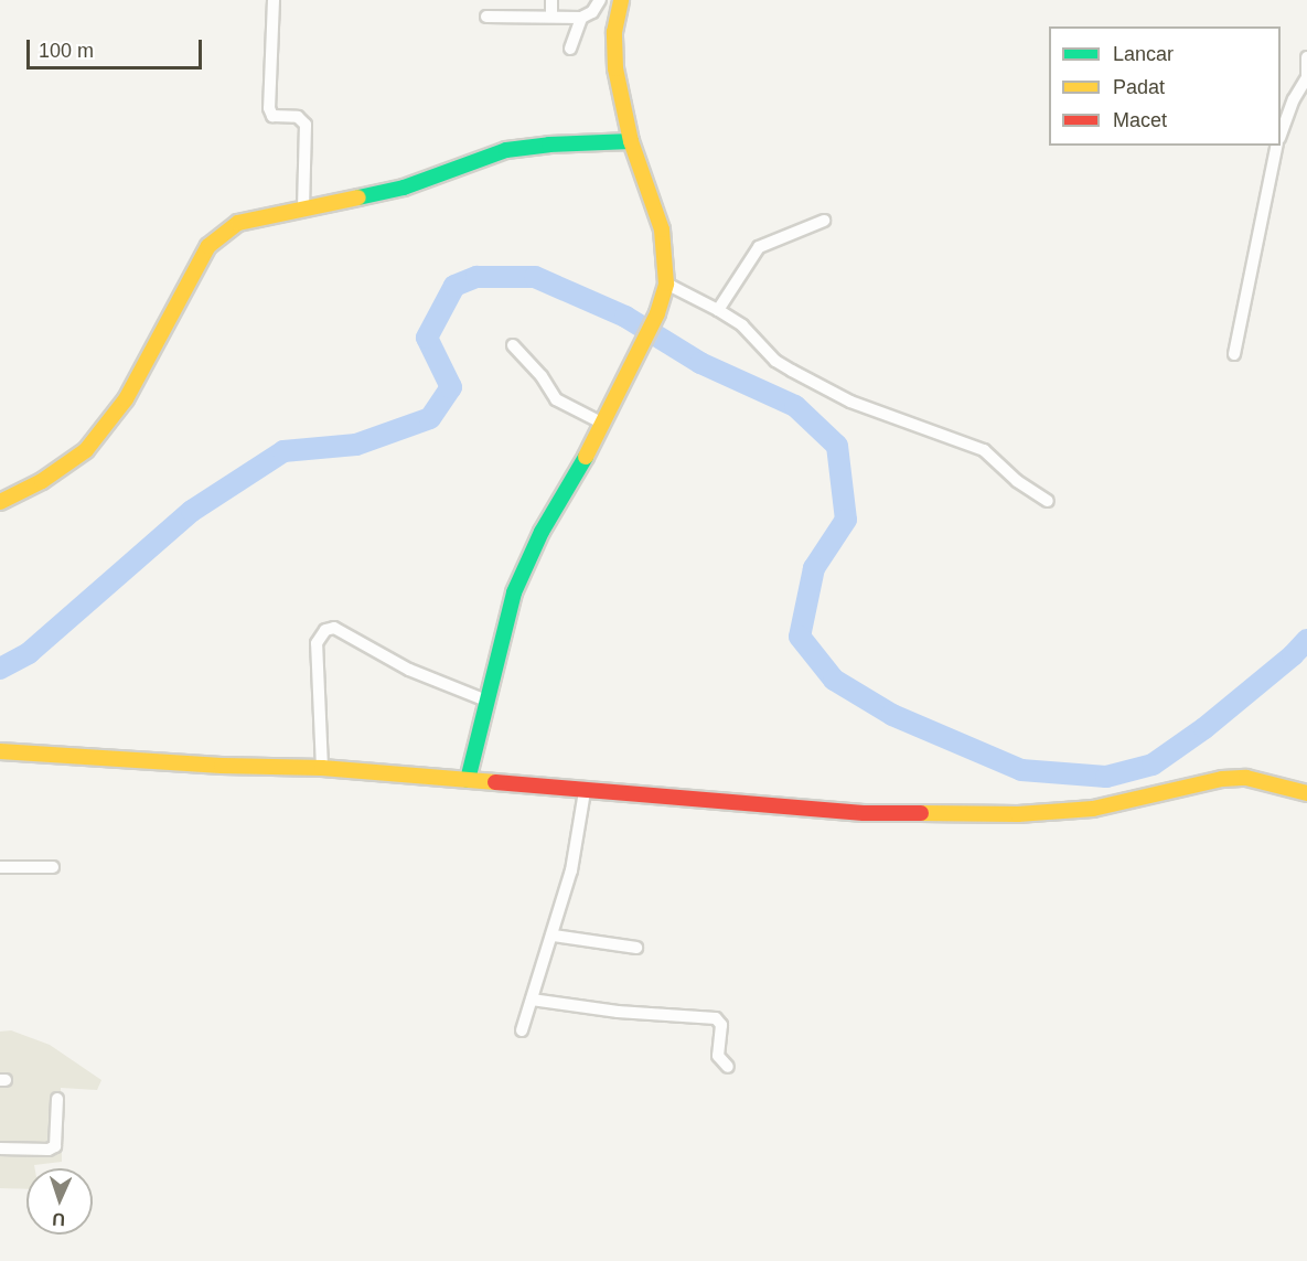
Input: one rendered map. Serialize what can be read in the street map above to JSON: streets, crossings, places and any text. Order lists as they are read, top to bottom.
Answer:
{
  "legend": ["Lancar", "Padat", "Macet"],
  "scale_bar": "100 m",
  "north": "bottom"
}
